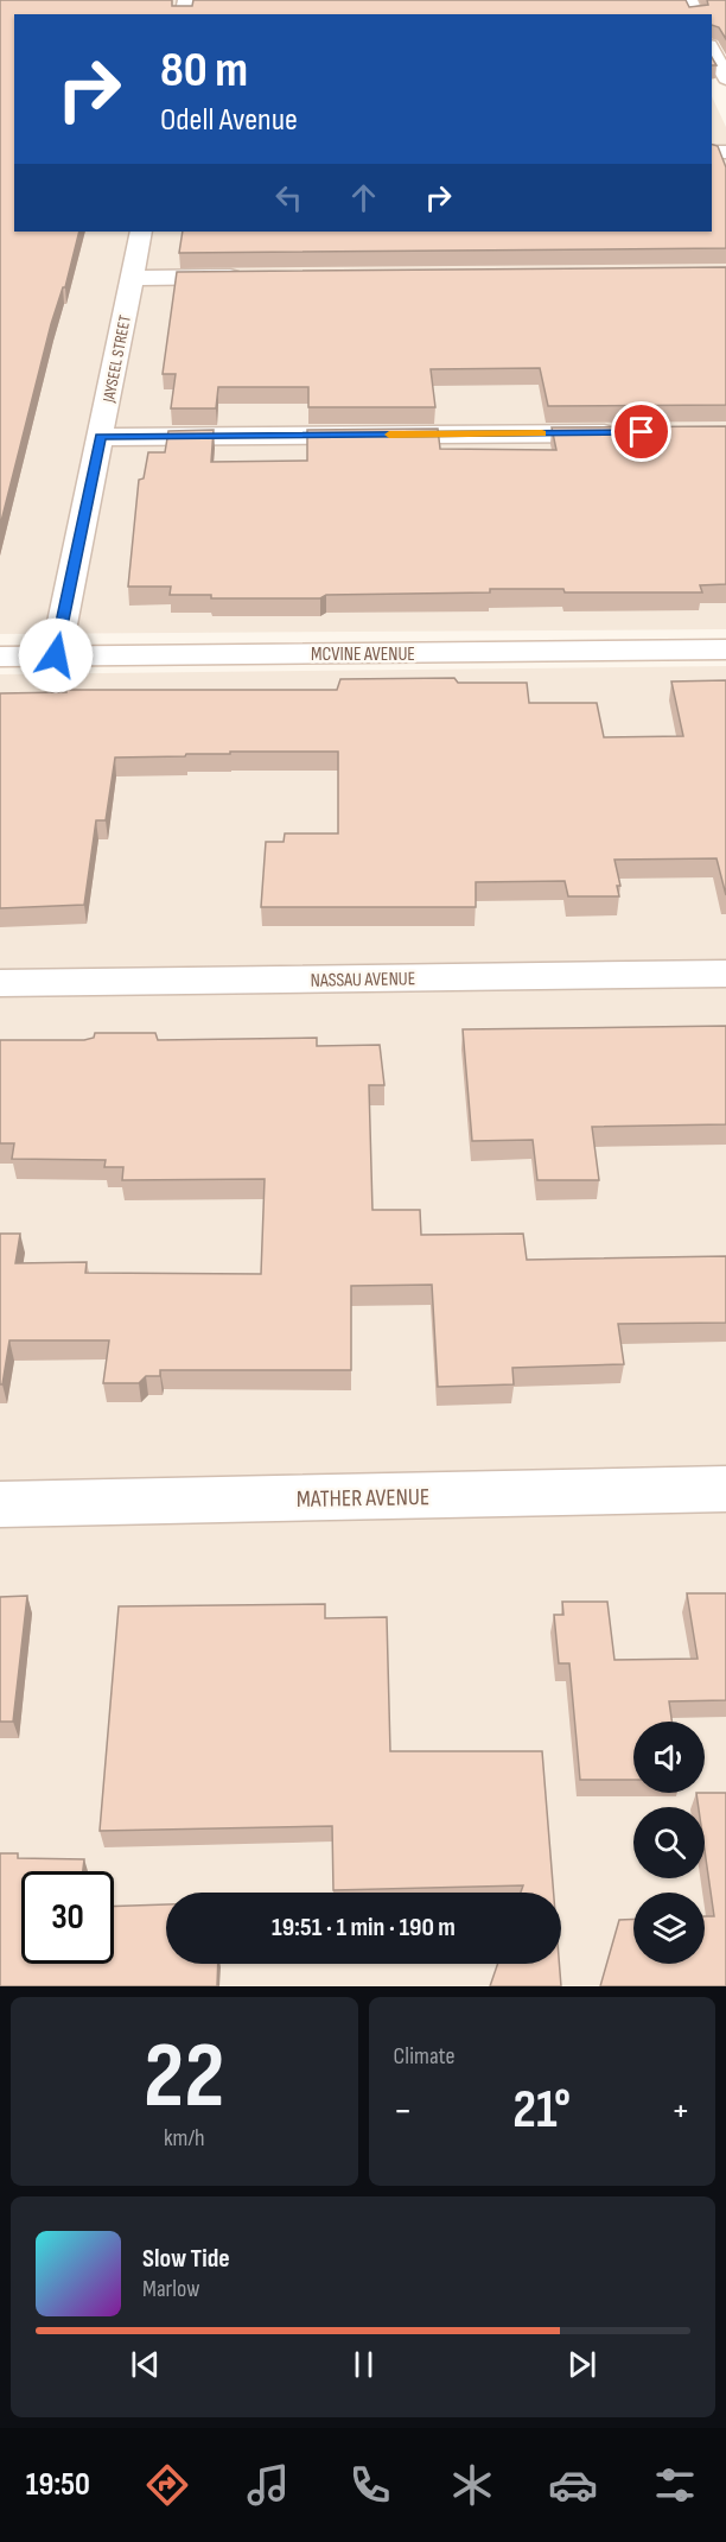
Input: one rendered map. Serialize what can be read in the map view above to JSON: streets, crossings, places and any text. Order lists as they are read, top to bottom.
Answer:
{
  "streets": {
    "street": [
      "JAYSEEL STREET",
      "MCVINE AVENUE",
      "NASSAU AVENUE",
      "MATHER AVENUE"
    ]
  },
  "crossings": [
    ["JAYSEEL STREET", "MCVINE AVENUE"]
  ],
  "page": {
    "turn": ["80 m", "Odell Avenue"],
    "limit": "30",
    "trip": "19:51 · 1 min · 190 m",
    "tile": [
      ["22", "km/h"],
      "Climate"
    ],
    "heat": ["−", "21°", "+"],
    "song": ["Slow Tide", "Marlow"],
    "tabs": "19:50"
  }
}
